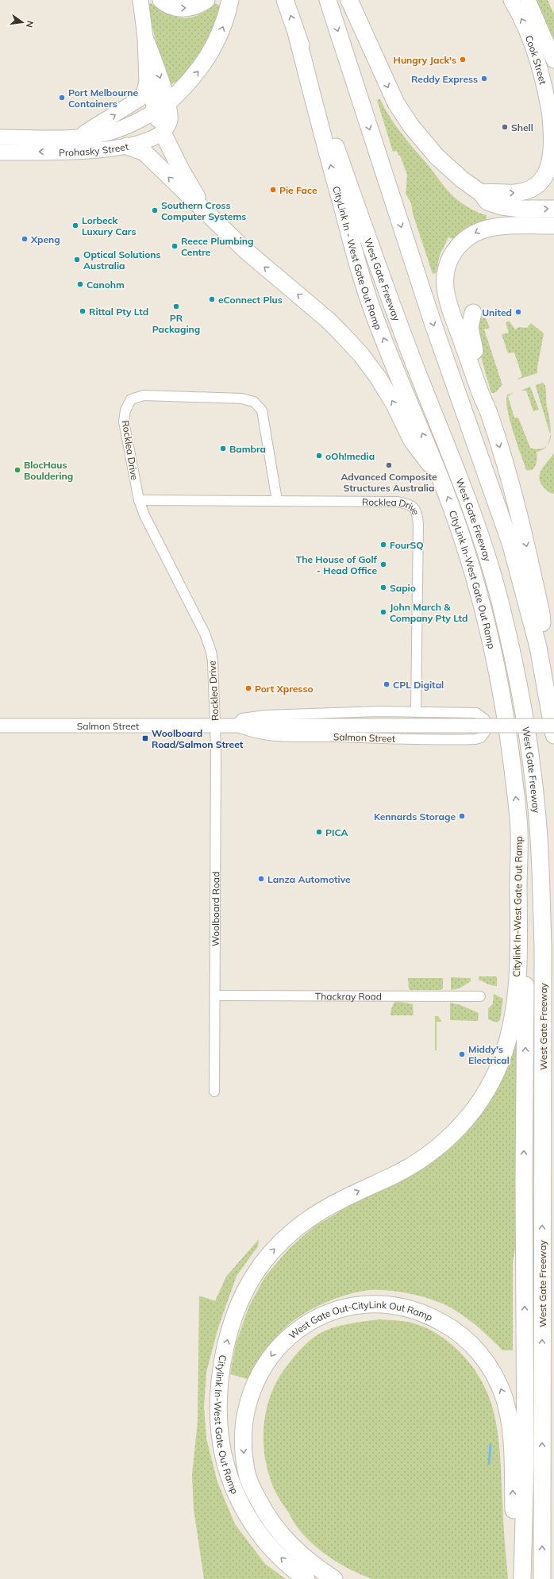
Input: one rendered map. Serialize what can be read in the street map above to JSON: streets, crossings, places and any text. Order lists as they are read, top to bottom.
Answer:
{
  "streets": {
    "highway": [
      "CityLink In - West Gate Out Ramp",
      "West Gate Freeway",
      "CityLink In-West Gate Out Ramp",
      "Citylink In-West Gate Out Ramp",
      "West Gate Out-CityLink Out Ramp"
    ],
    "main road": ["Cook Street", "Prohasky Street"],
    "street": [
      "Rocklea Drive",
      "Salmon Street",
      "Woolboard Road",
      "Thackray Road"
    ]
  },
  "crossings": [
    ["CityLink In - West Gate Out Ramp", "West Gate Freeway"],
    ["CityLink In - West Gate Out Ramp", "CityLink In-West Gate Out Ramp"],
    ["Rocklea Drive", "Salmon Street"],
    ["Rocklea Drive", "Woolboard Road"],
    ["CityLink In-West Gate Out Ramp", "Citylink In-West Gate Out Ramp"],
    ["Salmon Street", "Woolboard Road"],
    ["Woolboard Road", "Thackray Road"]
  ],
  "places": {
    "other": [
      "Hungry Jack's",
      "Reddy Express",
      "Port Melbourne Containers",
      "Shell",
      "Pie Face",
      "Southern Cross Computer Systems",
      "Lorbeck Luxury Cars",
      "Xpeng",
      "Reece Plumbing Centre",
      "Optical Solutions Australia",
      "Canohm",
      "eConnect Plus",
      "PR Packaging",
      "Rittal Pty Ltd",
      "United",
      "Bambra",
      "oOh!media",
      "Advanced Composite Structures Australia",
      "BlocHaus Bouldering",
      "FourSQ",
      "The House of Golf - Head Office",
      "Sapio",
      "John March & Company Pty Ltd",
      "CPL Digital",
      "Port Xpresso",
      "Kennards Storage",
      "PICA",
      "Lanza Automotive",
      "Middy's Electrical"
    ],
    "transit": ["Woolboard Road/Salmon Street"]
  },
  "north": "right"
}
